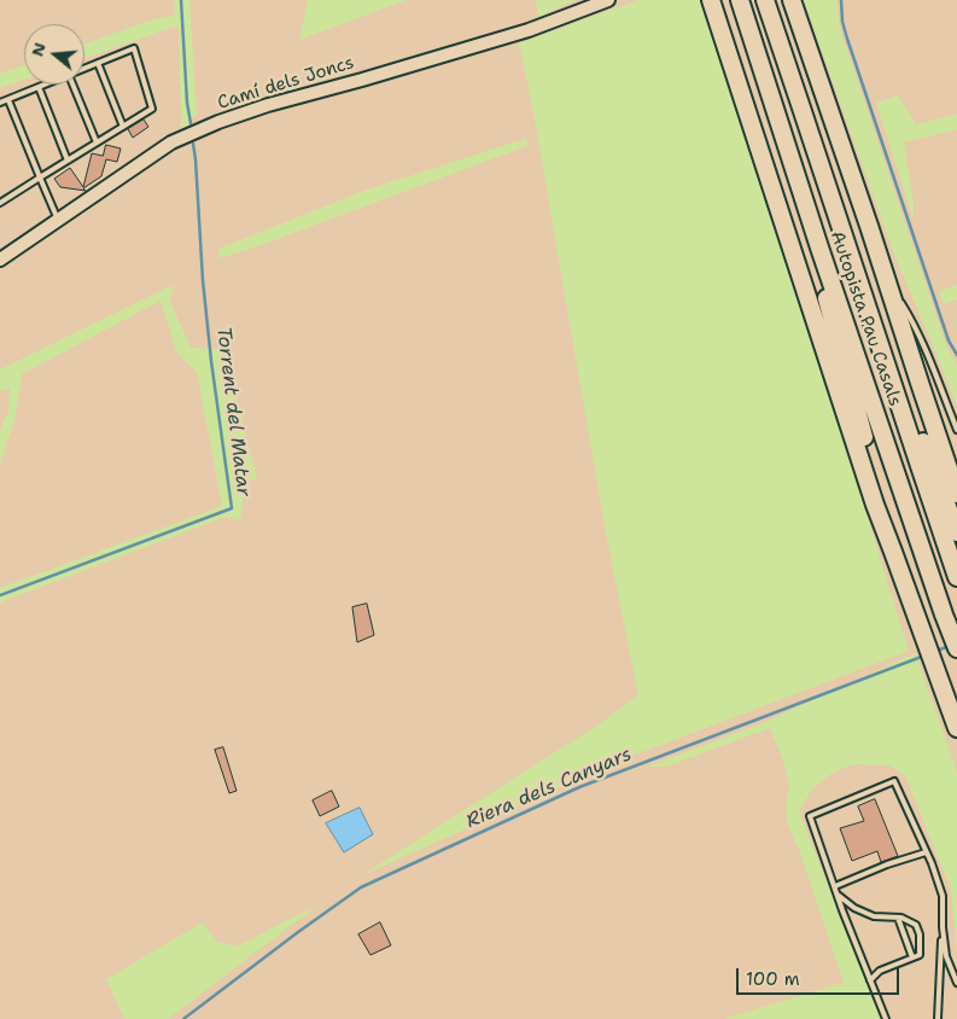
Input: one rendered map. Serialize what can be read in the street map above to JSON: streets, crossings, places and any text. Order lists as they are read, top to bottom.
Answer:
{
  "streets": {
    "highway": ["Autopista Pau Casals"],
    "street": ["Camí dels Joncs"]
  },
  "water": ["Torrent del Matar", "Riera dels Canyars"],
  "scale_bar": "100 m",
  "north": "left"
}
